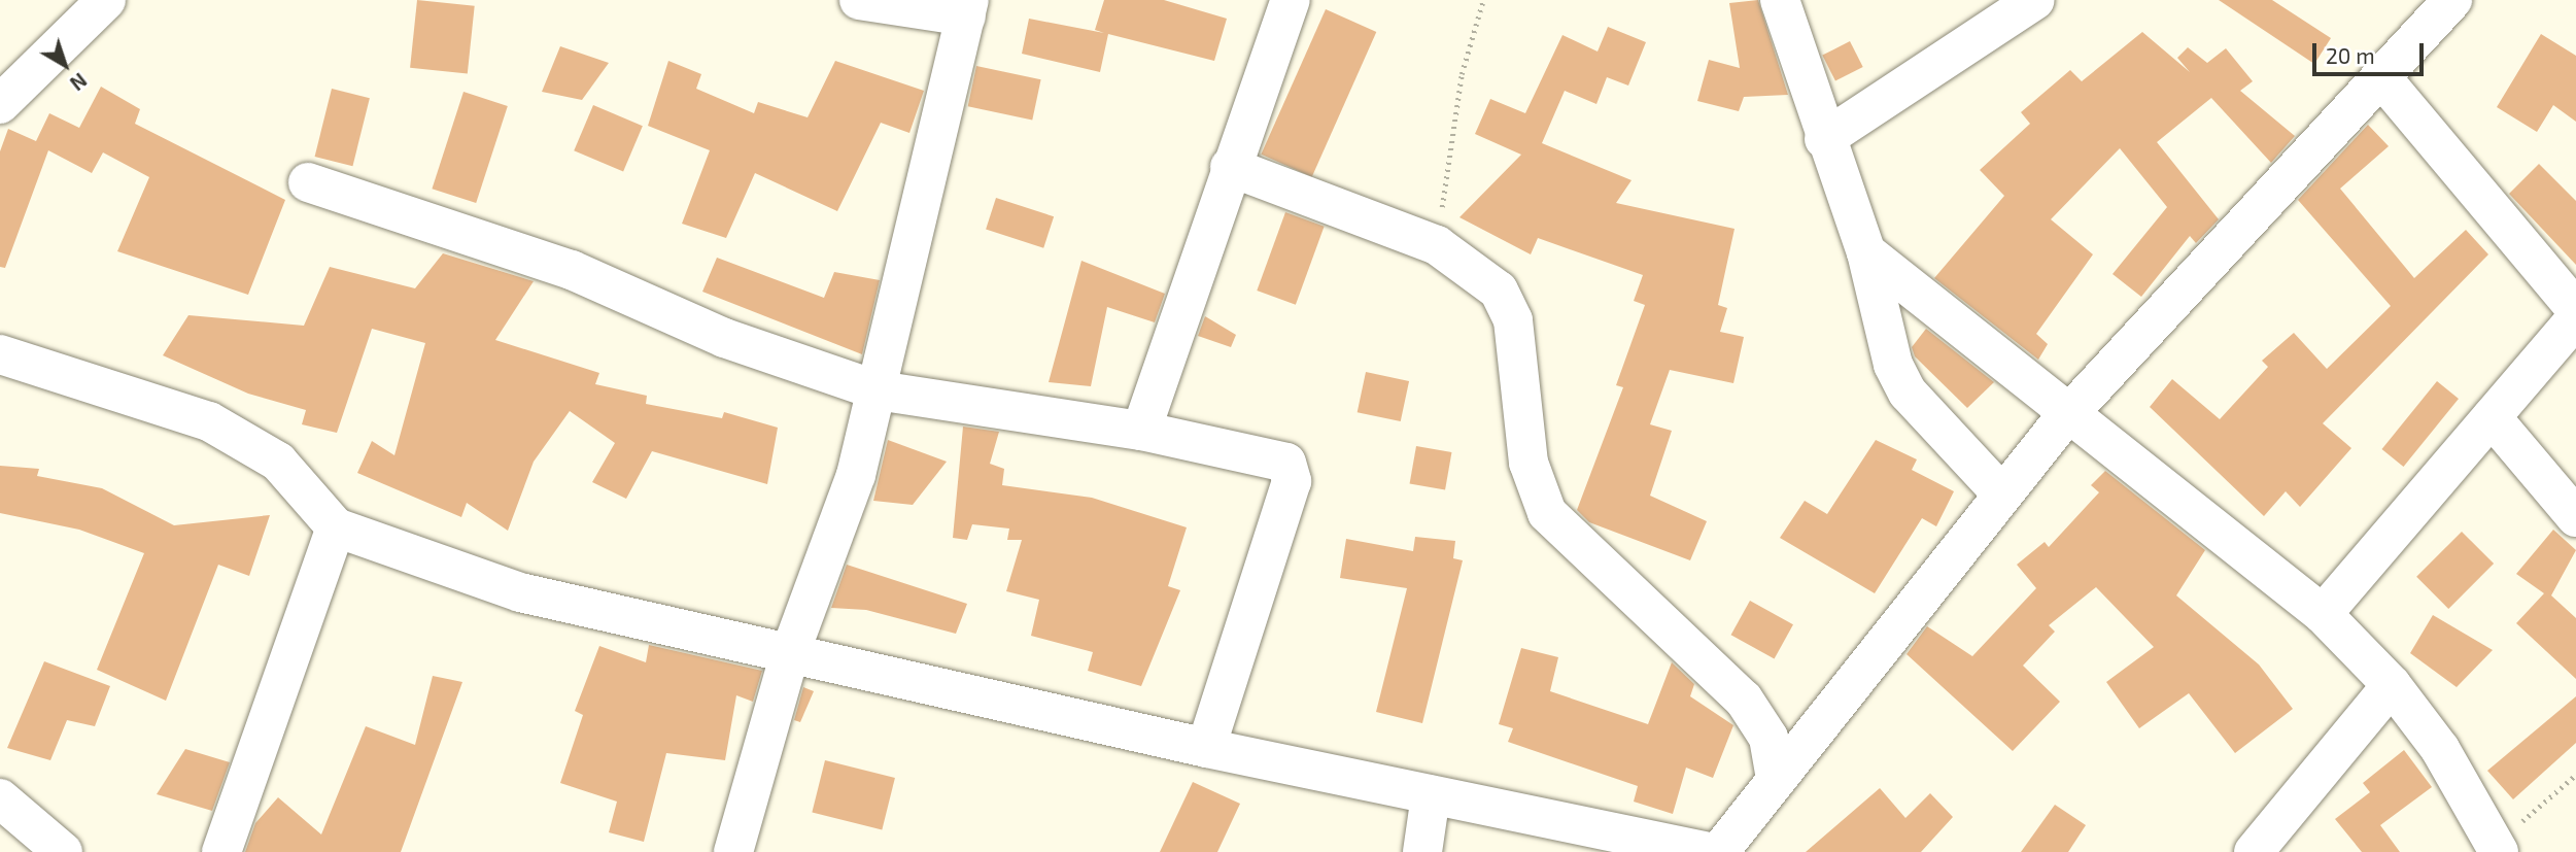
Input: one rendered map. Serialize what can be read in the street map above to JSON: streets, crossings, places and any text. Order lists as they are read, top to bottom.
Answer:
{
  "scale_bar": "20 m",
  "north": "bottom right"
}
